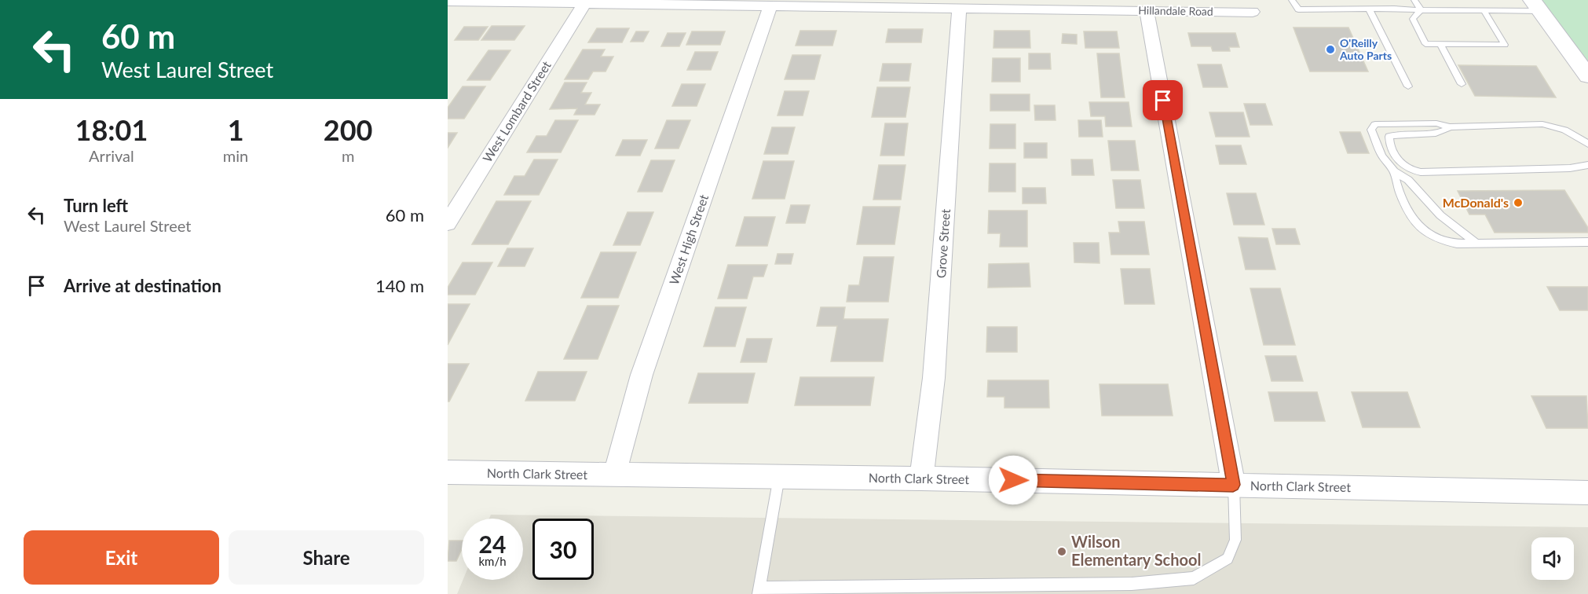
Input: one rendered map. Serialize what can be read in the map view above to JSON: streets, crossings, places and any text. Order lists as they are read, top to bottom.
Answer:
{
  "streets": {
    "street": [
      "Hillandale Road",
      "West Lombard Street",
      "West High Street",
      "Grove Street",
      "North Clark Street"
    ]
  },
  "crossings": [
    ["Hillandale Road", "West Lombard Street"],
    ["Hillandale Road", "West High Street"],
    ["Hillandale Road", "Grove Street"],
    ["West High Street", "North Clark Street"],
    ["Grove Street", "North Clark Street"]
  ],
  "places": ["O'Reilly Auto Parts", "McDonald's", "Wilson Elementary School"],
  "page": {
    "turn": ["60 m", "West Laurel Street"],
    "eta": [
      "18:01",
      "Arrival",
      "1",
      "min",
      "200",
      "m"
    ],
    "list": [
      {
        "name": "Turn left",
        "note": "West Laurel Street",
        "value": "60 m"
      },
      {
        "name": "Arrive at destination",
        "value": "140 m"
      }
    ],
    "speed": "24 km/h",
    "limit": "30",
    "buttons": ["Exit", "Share"]
  }
}
